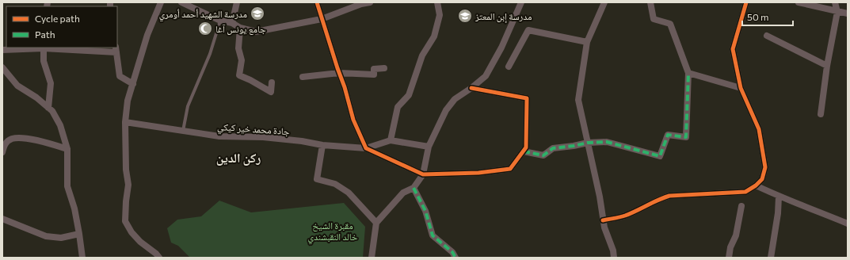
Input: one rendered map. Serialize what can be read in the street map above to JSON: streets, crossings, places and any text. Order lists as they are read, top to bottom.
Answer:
{
  "streets": {
    "street": ["جادة محمد خير كيكي"]
  },
  "districts": ["ركن الدين"],
  "parks": ["مقبرة الشيخ خالد النقبشندي"],
  "places": {
    "school or university": ["مدرسة الشهيد أحمد أومري", "مدرسة إبن المعتز"],
    "mosque": ["جامع يونس آغا"]
  },
  "legend": ["Cycle path", "Path"],
  "scale_bar": "50 m"
}
